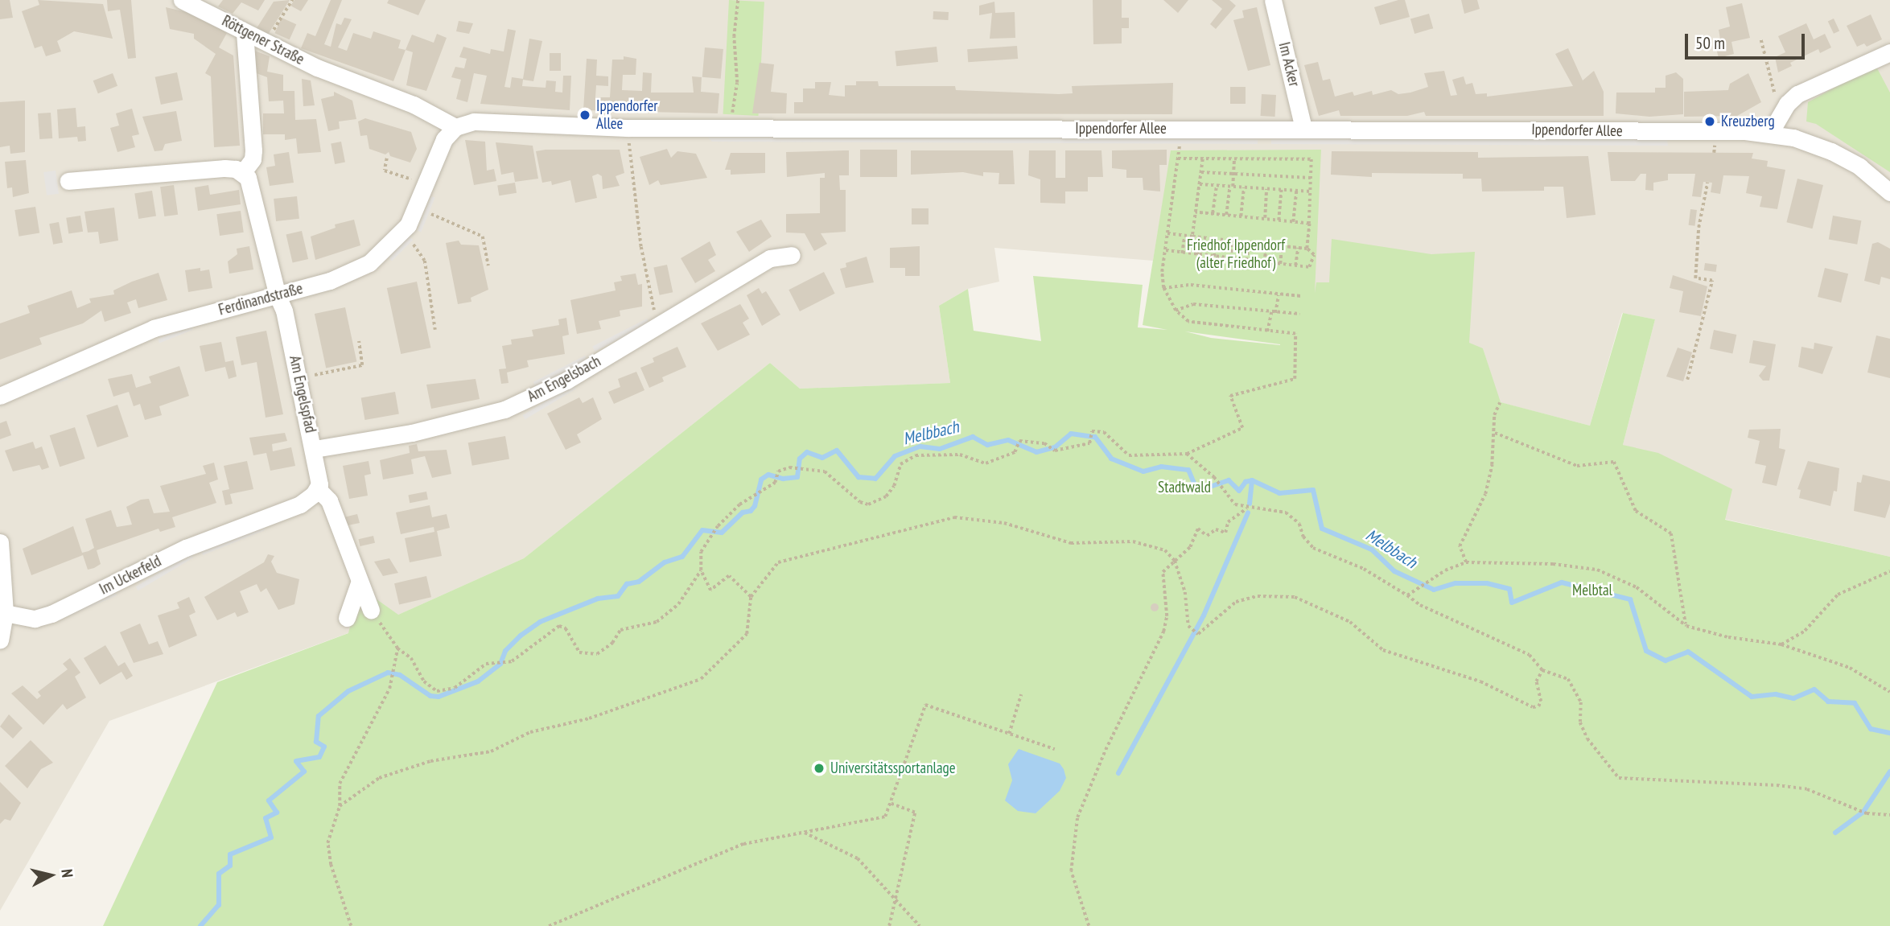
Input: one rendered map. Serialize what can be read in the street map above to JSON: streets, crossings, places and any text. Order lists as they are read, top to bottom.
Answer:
{
  "streets": {
    "street": [
      "Röttgener Straße",
      "Im Acker",
      "Ippendorfer Allee",
      "Ferdinandstraße",
      "Am Engelsbach",
      "Am Engelspfad",
      "Im Uckerfeld"
    ]
  },
  "crossings": [
    ["Röttgener Straße", "Ippendorfer Allee"],
    ["Röttgener Straße", "Ferdinandstraße"],
    ["Im Acker", "Ippendorfer Allee"],
    ["Ippendorfer Allee", "Ferdinandstraße"],
    ["Ferdinandstraße", "Am Engelspfad"],
    ["Am Engelsbach", "Am Engelspfad"],
    ["Am Engelspfad", "Im Uckerfeld"]
  ],
  "water": ["Melbbach"],
  "parks": ["Friedhof Ippendorf (alter Friedhof)", "Stadtwald", "Melbtal"],
  "places": ["Ippendorfer Allee", "Kreuzberg", "Universitätssportanlage"],
  "scale_bar": "50 m",
  "north": "right"
}
